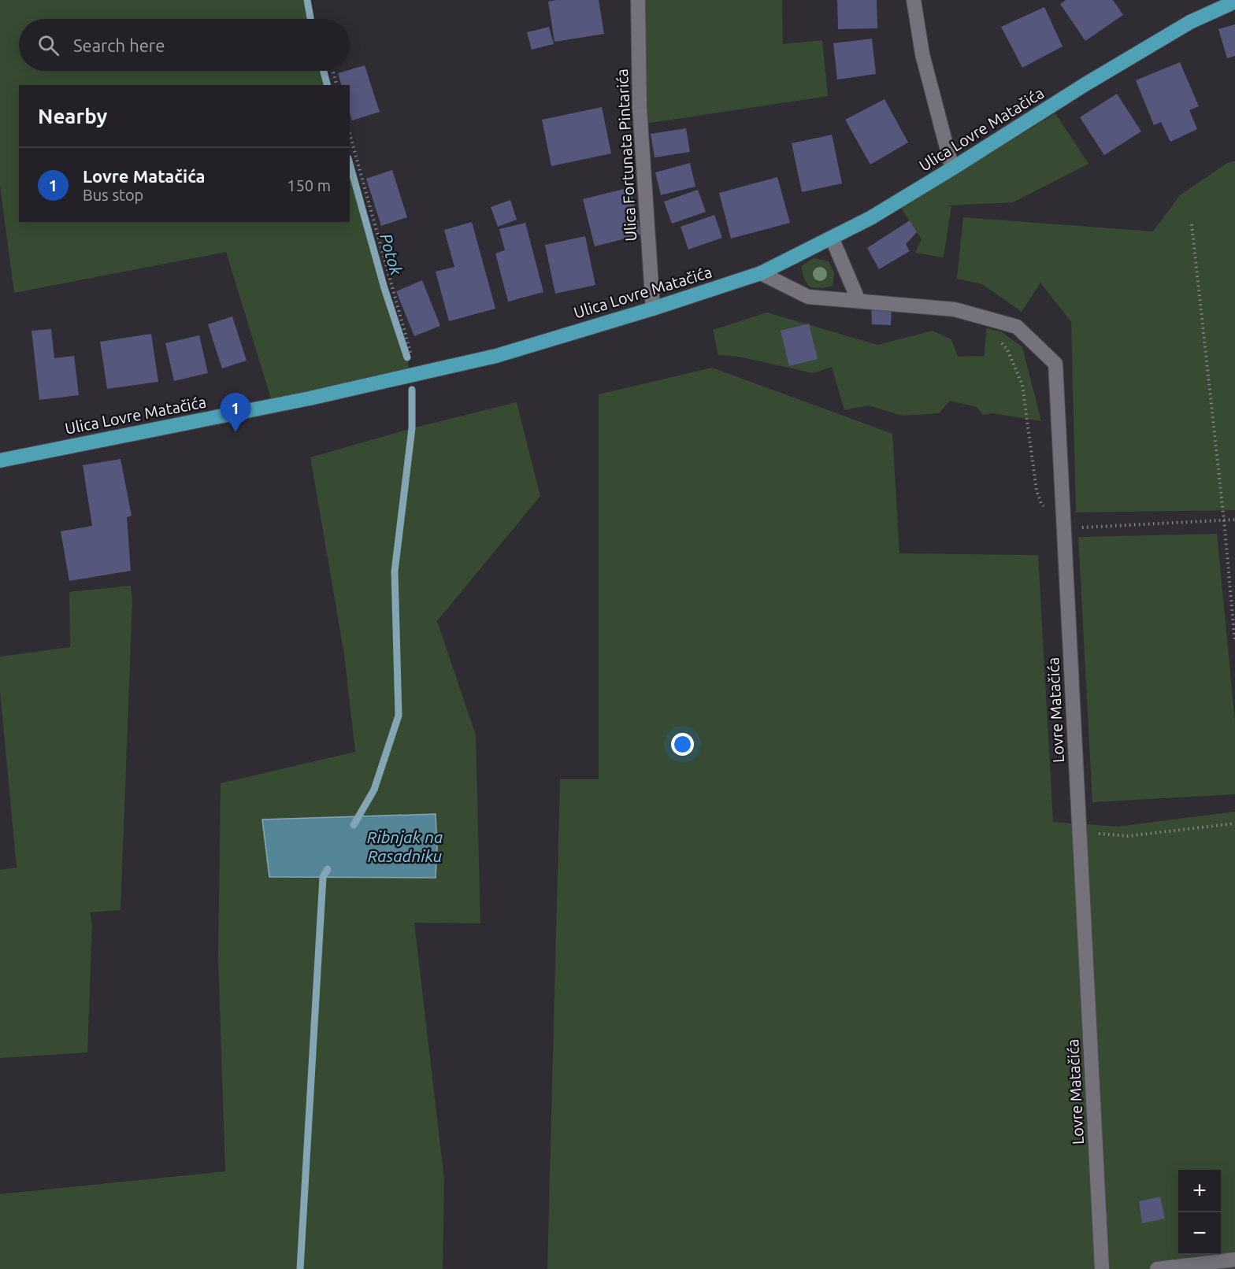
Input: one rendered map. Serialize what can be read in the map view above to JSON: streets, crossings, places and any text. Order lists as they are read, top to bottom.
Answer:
{
  "streets": {
    "main road": ["Ulica Lovre Matačića"],
    "street": ["Ulica Fortunata Pintarića", "Lovre Matačića"]
  },
  "crossings": [
    ["Ulica Lovre Matačića", "Ulica Fortunata Pintarića"],
    ["Ulica Lovre Matačića", "Lovre Matačića"]
  ],
  "water": ["Potok", "Ribnjak na Rasadniku"],
  "page": {
    "search": "Search here",
    "heading": "Nearby",
    "list": [
      {
        "mark": "1",
        "name": "Lovre Matačića",
        "note": "Bus stop",
        "value": "150 m"
      }
    ],
    "pins": "1",
    "map_buttons": ["+", "−"]
  }
}
